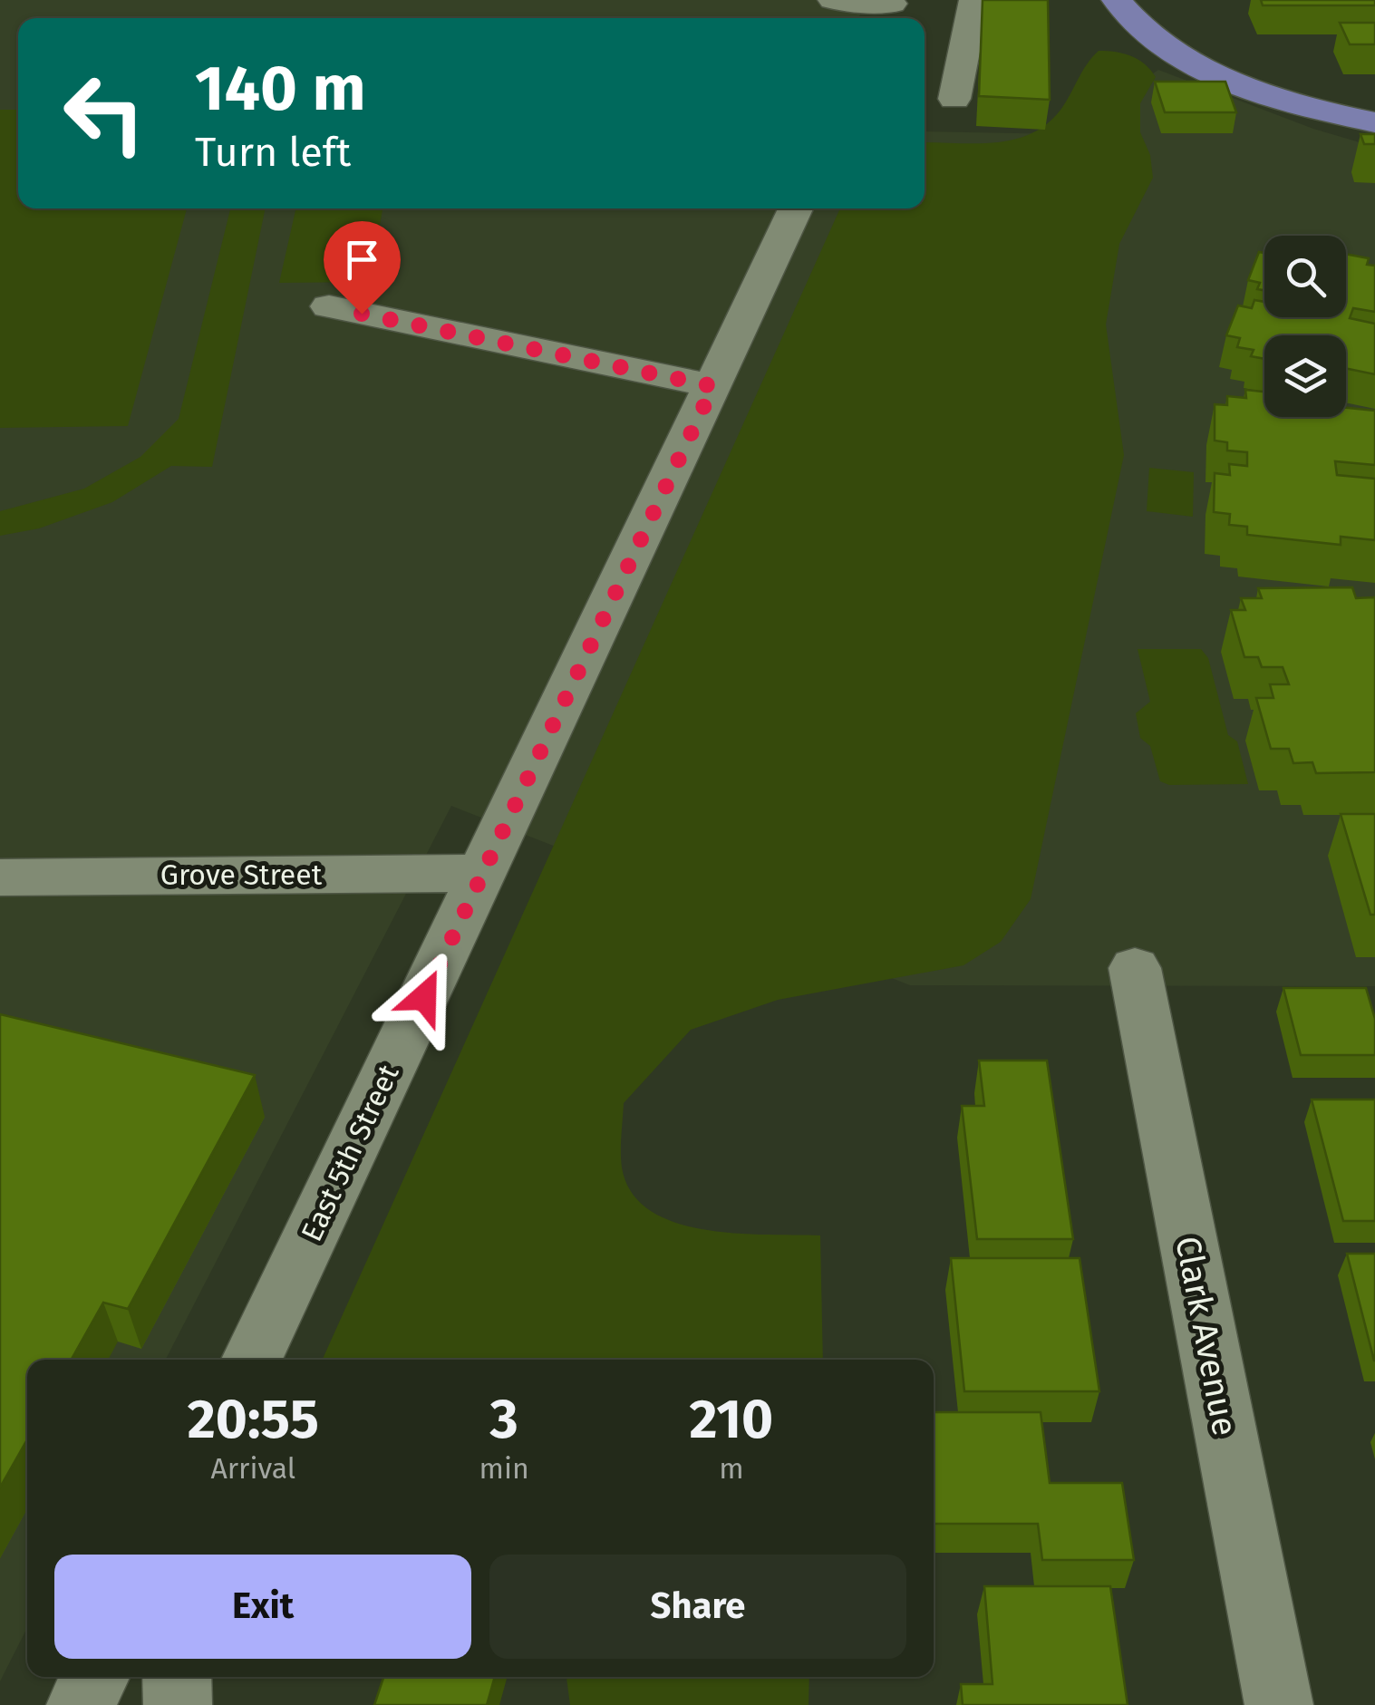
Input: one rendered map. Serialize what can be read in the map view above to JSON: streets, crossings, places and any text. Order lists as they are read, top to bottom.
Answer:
{
  "streets": {
    "street": ["Grove Street", "East 5th Street", "Clark Avenue"]
  },
  "crossings": [
    ["Grove Street", "East 5th Street"]
  ],
  "page": {
    "turn": ["140 m", "Turn left"],
    "eta": [
      "20:55",
      "Arrival",
      "3",
      "min",
      "210",
      "m"
    ],
    "buttons": ["Exit", "Share"]
  }
}
